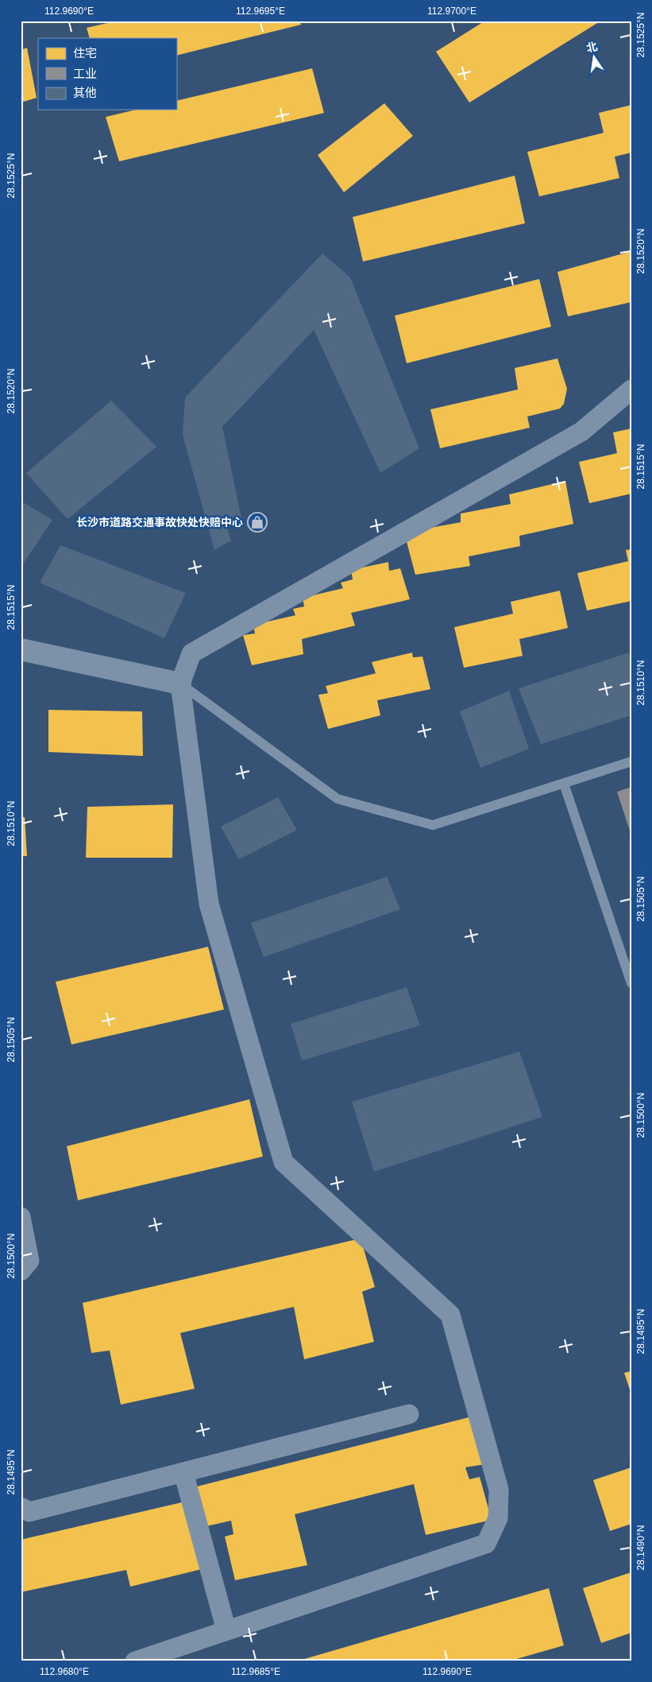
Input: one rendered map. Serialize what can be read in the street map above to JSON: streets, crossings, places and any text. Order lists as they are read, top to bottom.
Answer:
{
  "places": {
    "shop": ["长沙市道路交通事故快处快赔中心"]
  },
  "legend": ["住宅", "工业", "其他"],
  "north": "top",
  "coordinates": [
    "112.9690°E",
    "112.9695°E",
    "112.9700°E",
    "28.1525°N",
    "28.1520°N",
    "28.1515°N",
    "28.1510°N",
    "28.1505°N",
    "28.1500°N",
    "28.1495°N",
    "28.1490°N",
    "112.9680°E",
    "112.9685°E"
  ]
}
